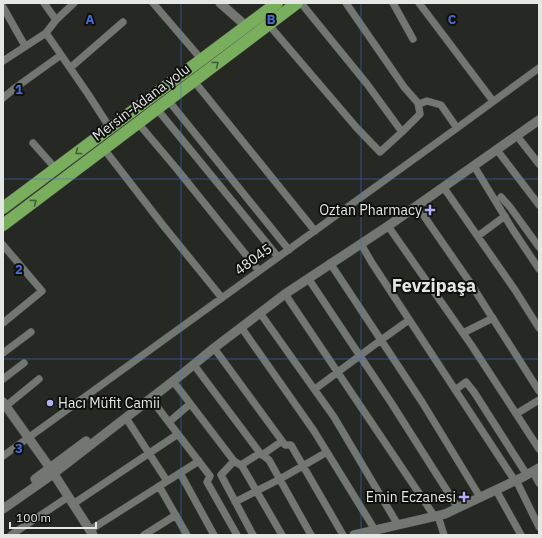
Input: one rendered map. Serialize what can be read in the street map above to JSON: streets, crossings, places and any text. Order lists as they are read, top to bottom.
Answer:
{
  "streets": {
    "highway": ["Mersin-Adana yolu"],
    "street": ["48045"]
  },
  "districts": ["Fevzipaşa"],
  "places": {
    "health": ["Oztan Pharmacy", "Emin Eczanesi"],
    "other": ["Hacı Müfit Camii"]
  },
  "scale_bar": "100 m",
  "grid": {
    "columns": ["A", "B", "C"],
    "rows": ["1", "2", "3"]
  }
}
